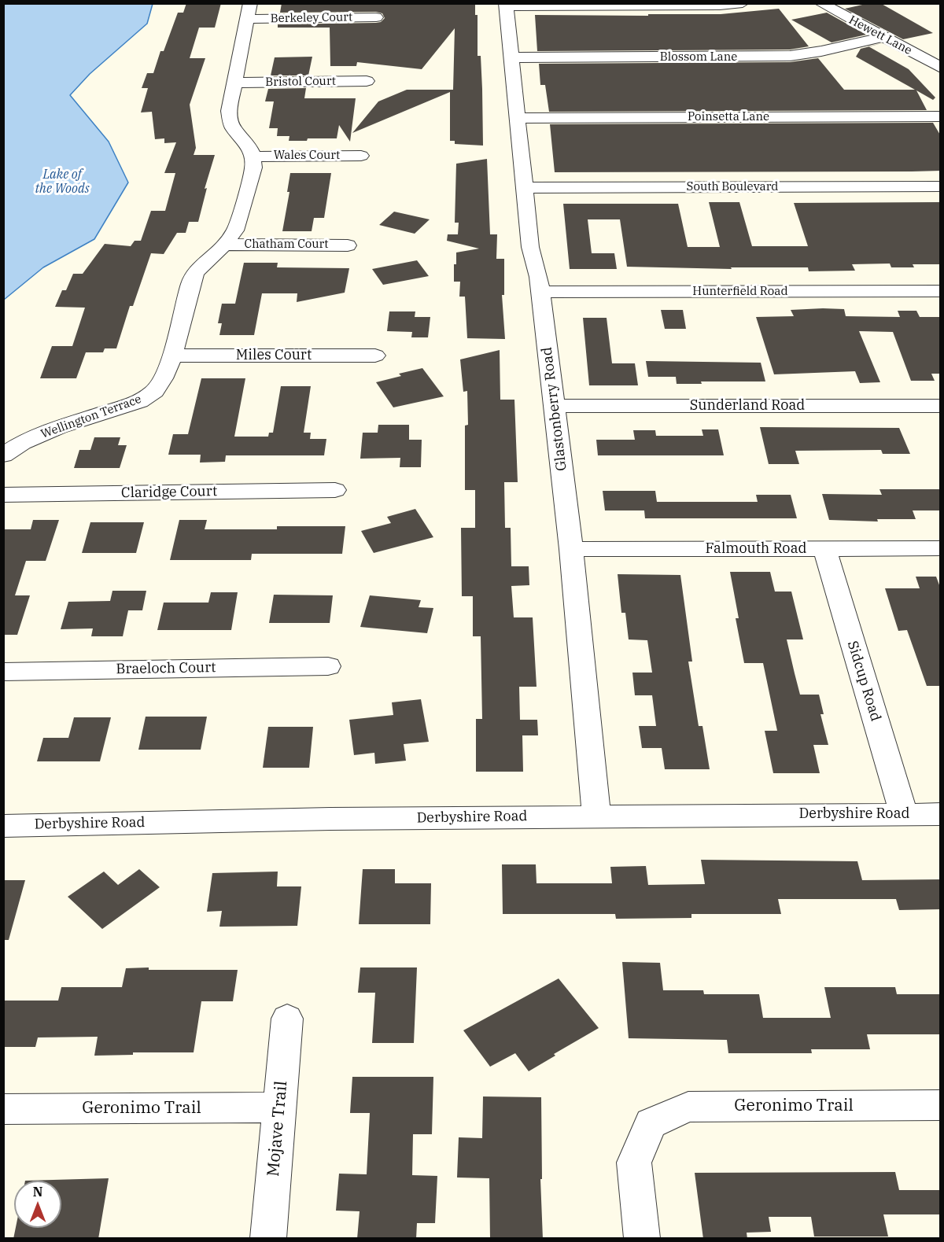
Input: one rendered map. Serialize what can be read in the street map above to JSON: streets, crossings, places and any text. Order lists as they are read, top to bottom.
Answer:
{
  "streets": {
    "street": [
      "Berkeley Court",
      "Hewett Lane",
      "Blossom Lane",
      "Bristol Court",
      "Poinsetta Lane",
      "Wales Court",
      "South Boulevard",
      "Chatham Court",
      "Hunterfield Road",
      "Miles Court",
      "Sunderland Road",
      "Glastonberry Road",
      "Wellington Terrace",
      "Claridge Court",
      "Falmouth Road",
      "Braeloch Court",
      "Sidcup Road",
      "Derbyshire Road",
      "Geronimo Trail",
      "Mojave Trail"
    ]
  },
  "crossings": [
    ["Hewett Lane", "Blossom Lane"],
    ["Blossom Lane", "Glastonberry Road"],
    ["Poinsetta Lane", "Glastonberry Road"],
    ["Wales Court", "Wellington Terrace"],
    ["South Boulevard", "Glastonberry Road"],
    ["Chatham Court", "Wellington Terrace"],
    ["Hunterfield Road", "Glastonberry Road"],
    ["Miles Court", "Wellington Terrace"],
    ["Sunderland Road", "Glastonberry Road"],
    ["Glastonberry Road", "Falmouth Road"],
    ["Glastonberry Road", "Derbyshire Road"],
    ["Falmouth Road", "Sidcup Road"],
    ["Sidcup Road", "Derbyshire Road"],
    ["Geronimo Trail", "Mojave Trail"]
  ],
  "water": ["Lake of the Woods"],
  "north": "top"
}
